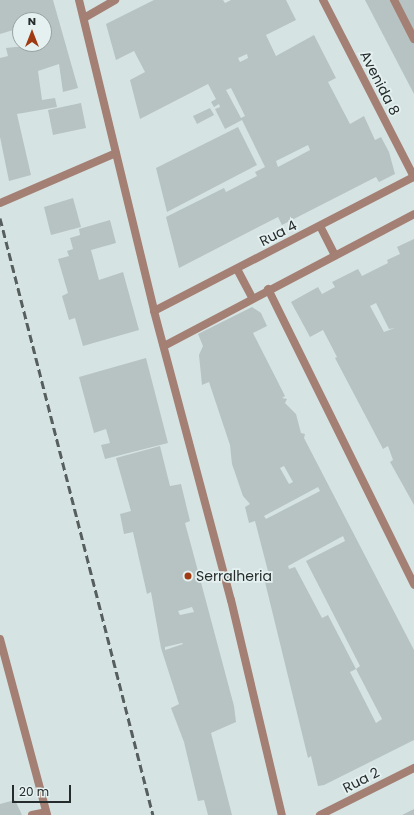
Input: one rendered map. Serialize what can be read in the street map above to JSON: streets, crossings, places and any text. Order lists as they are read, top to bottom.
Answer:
{
  "streets": {
    "street": ["Avenida 8", "Rua 4", "Rua 2"]
  },
  "crossings": [
    ["Avenida 8", "Rua 4"]
  ],
  "places": ["Serralheria"],
  "scale_bar": "20 m",
  "north": "top"
}
